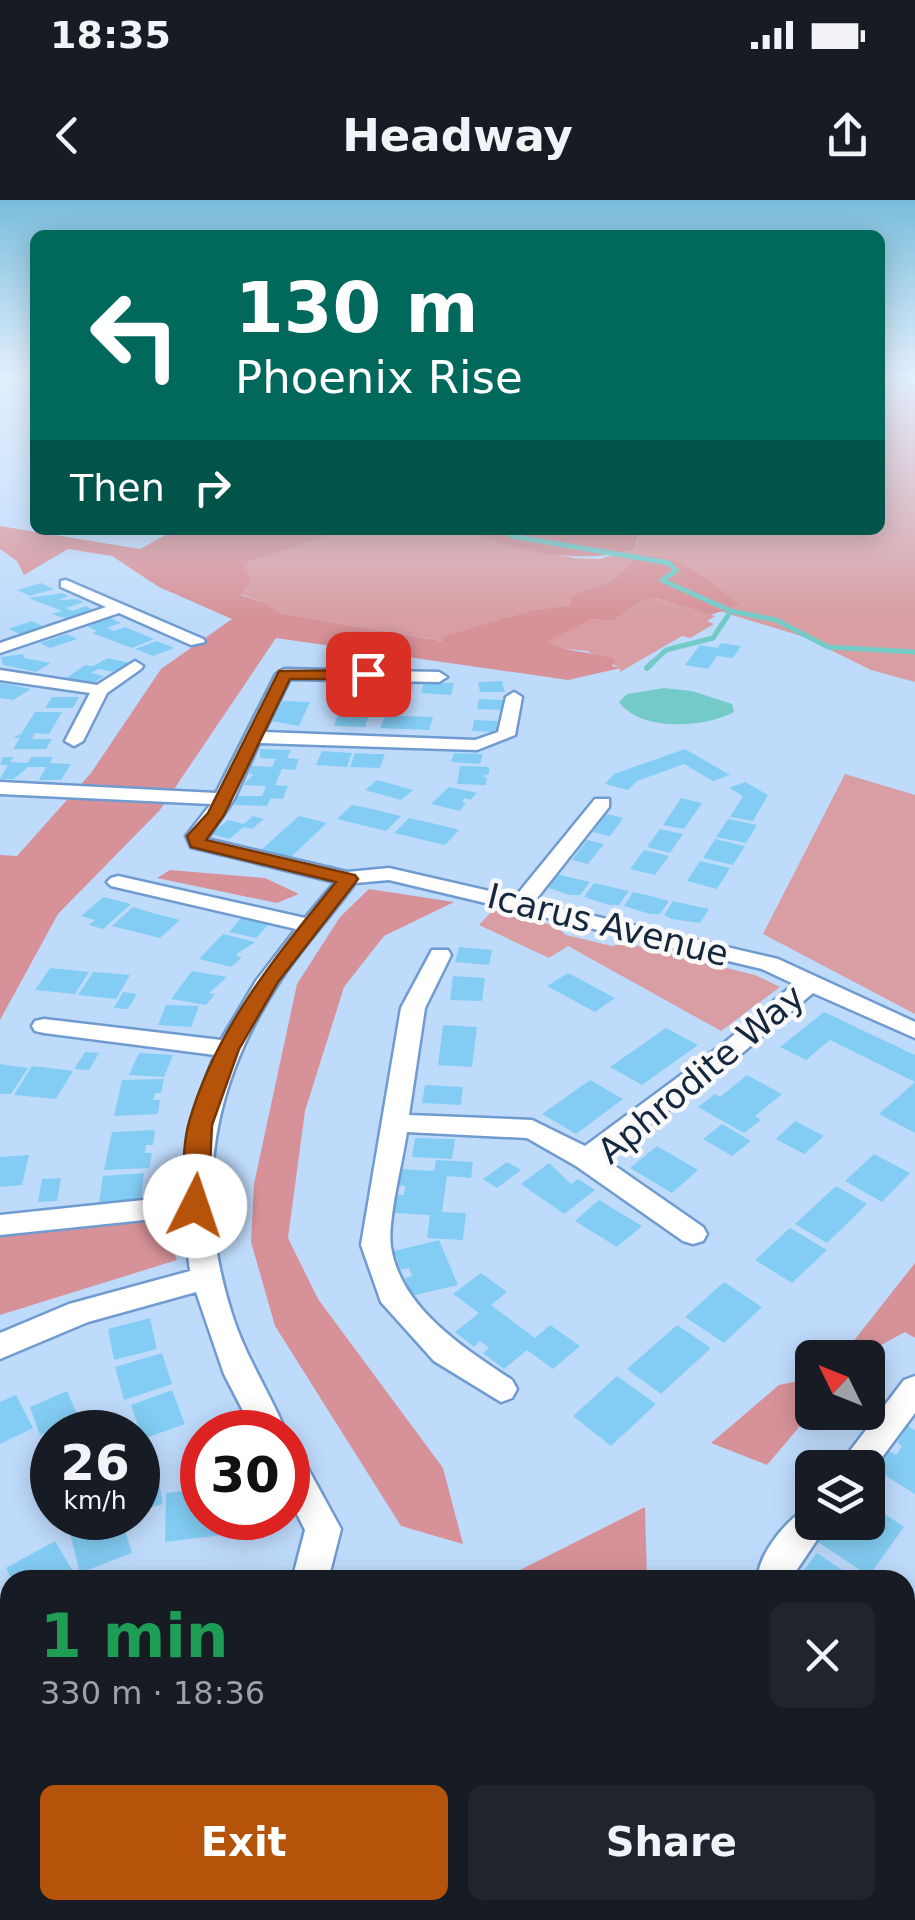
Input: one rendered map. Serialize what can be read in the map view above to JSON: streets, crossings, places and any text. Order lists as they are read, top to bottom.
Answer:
{
  "streets": {
    "street": ["Icarus Avenue", "Aphrodite Way"]
  },
  "crossings": [
    ["Icarus Avenue", "Aphrodite Way"]
  ],
  "north": "top left",
  "page": {
    "status": "18:35",
    "header": "Headway",
    "turn": ["130 m", "Phoenix Rise"],
    "then": "Then",
    "speed": "26 km/h",
    "limit": "30",
    "heading": ["1 min", "330 m · 18:36"],
    "buttons": ["Exit", "Share"]
  }
}
